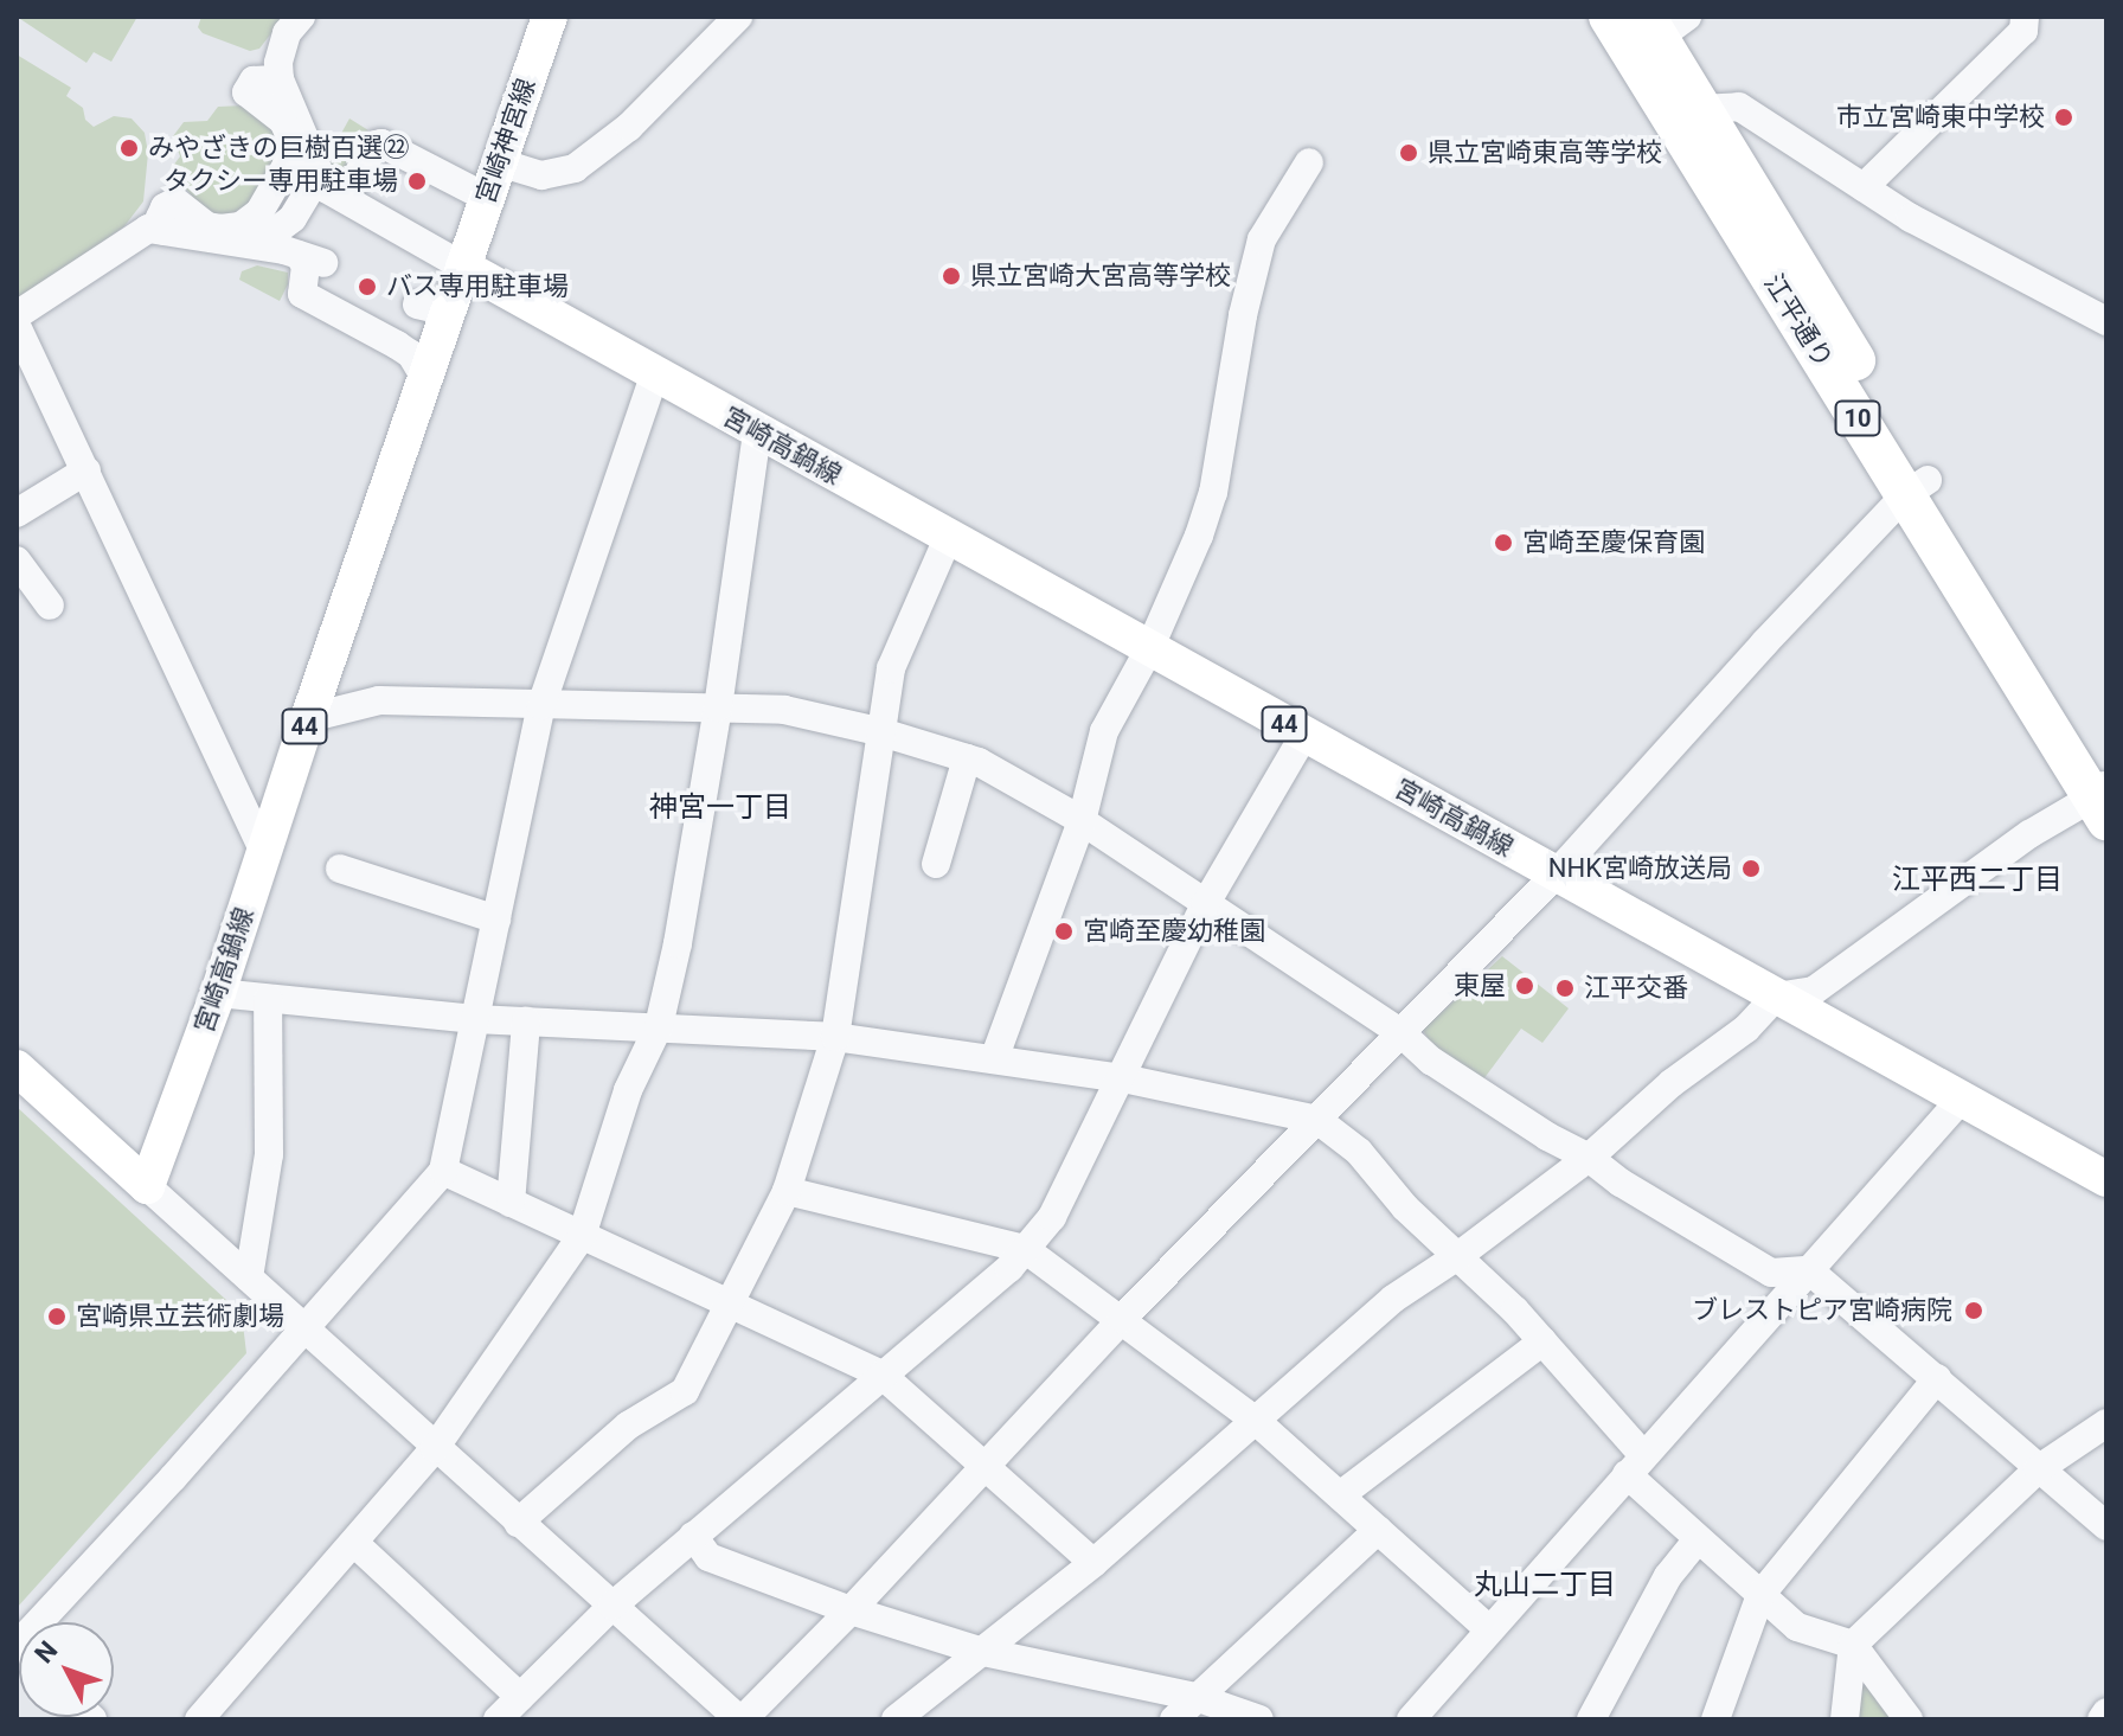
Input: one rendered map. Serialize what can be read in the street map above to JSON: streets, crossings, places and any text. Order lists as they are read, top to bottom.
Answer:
{
  "streets": {
    "highway": ["江平通り", "10"],
    "main road": ["宮崎神宮線", "宮崎高鍋線", "44"]
  },
  "crossings": [
    ["宮崎神宮線", "宮崎高鍋線"]
  ],
  "districts": ["神宮一丁目", "江平西二丁目", "丸山二丁目"],
  "places": [
    "市立宮崎東中学校",
    "みやざきの巨樹百選㉒",
    "県立宮崎東高等学校",
    "タクシー専用駐車場",
    "県立宮崎大宮高等学校",
    "バス専用駐車場",
    "宮崎至慶保育園",
    "NHK宮崎放送局",
    "宮崎至慶幼稚園",
    "東屋",
    "江平交番",
    "ブレストピア宮崎病院",
    "宮崎県立芸術劇場"
  ],
  "north": "top left"
}
